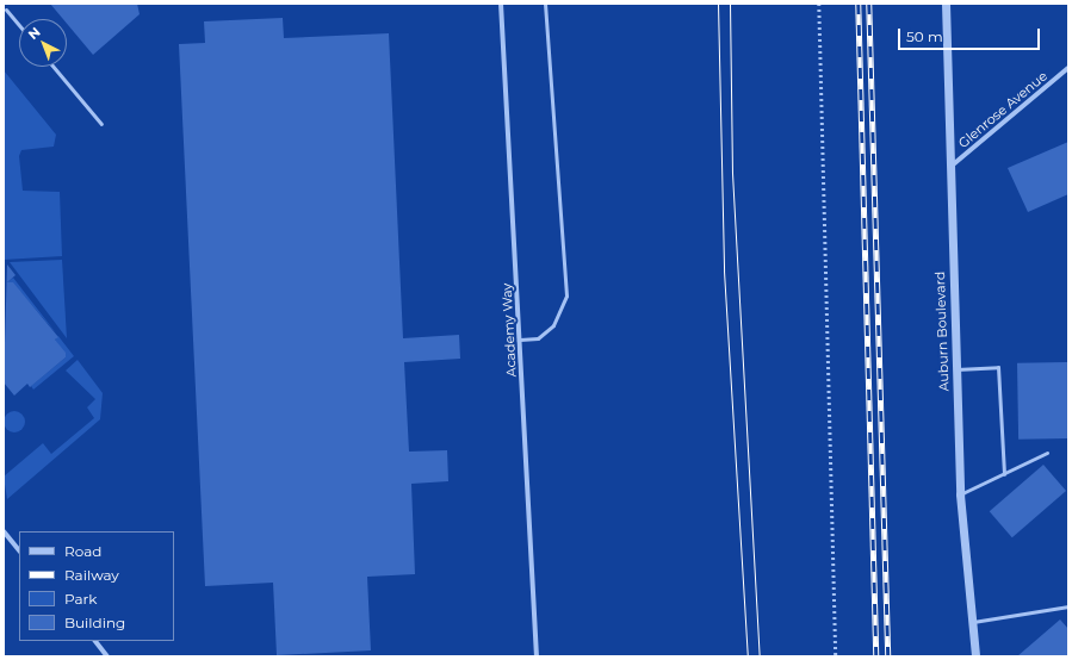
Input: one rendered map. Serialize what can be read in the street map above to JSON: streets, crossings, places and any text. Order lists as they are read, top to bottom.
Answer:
{
  "streets": {
    "street": ["Glenrose Avenue", "Academy Way", "Auburn Boulevard"]
  },
  "crossings": [
    ["Glenrose Avenue", "Auburn Boulevard"]
  ],
  "legend": [
    "Road",
    "Railway",
    "Park",
    "Building"
  ],
  "scale_bar": "50 m",
  "north": "top left"
}
